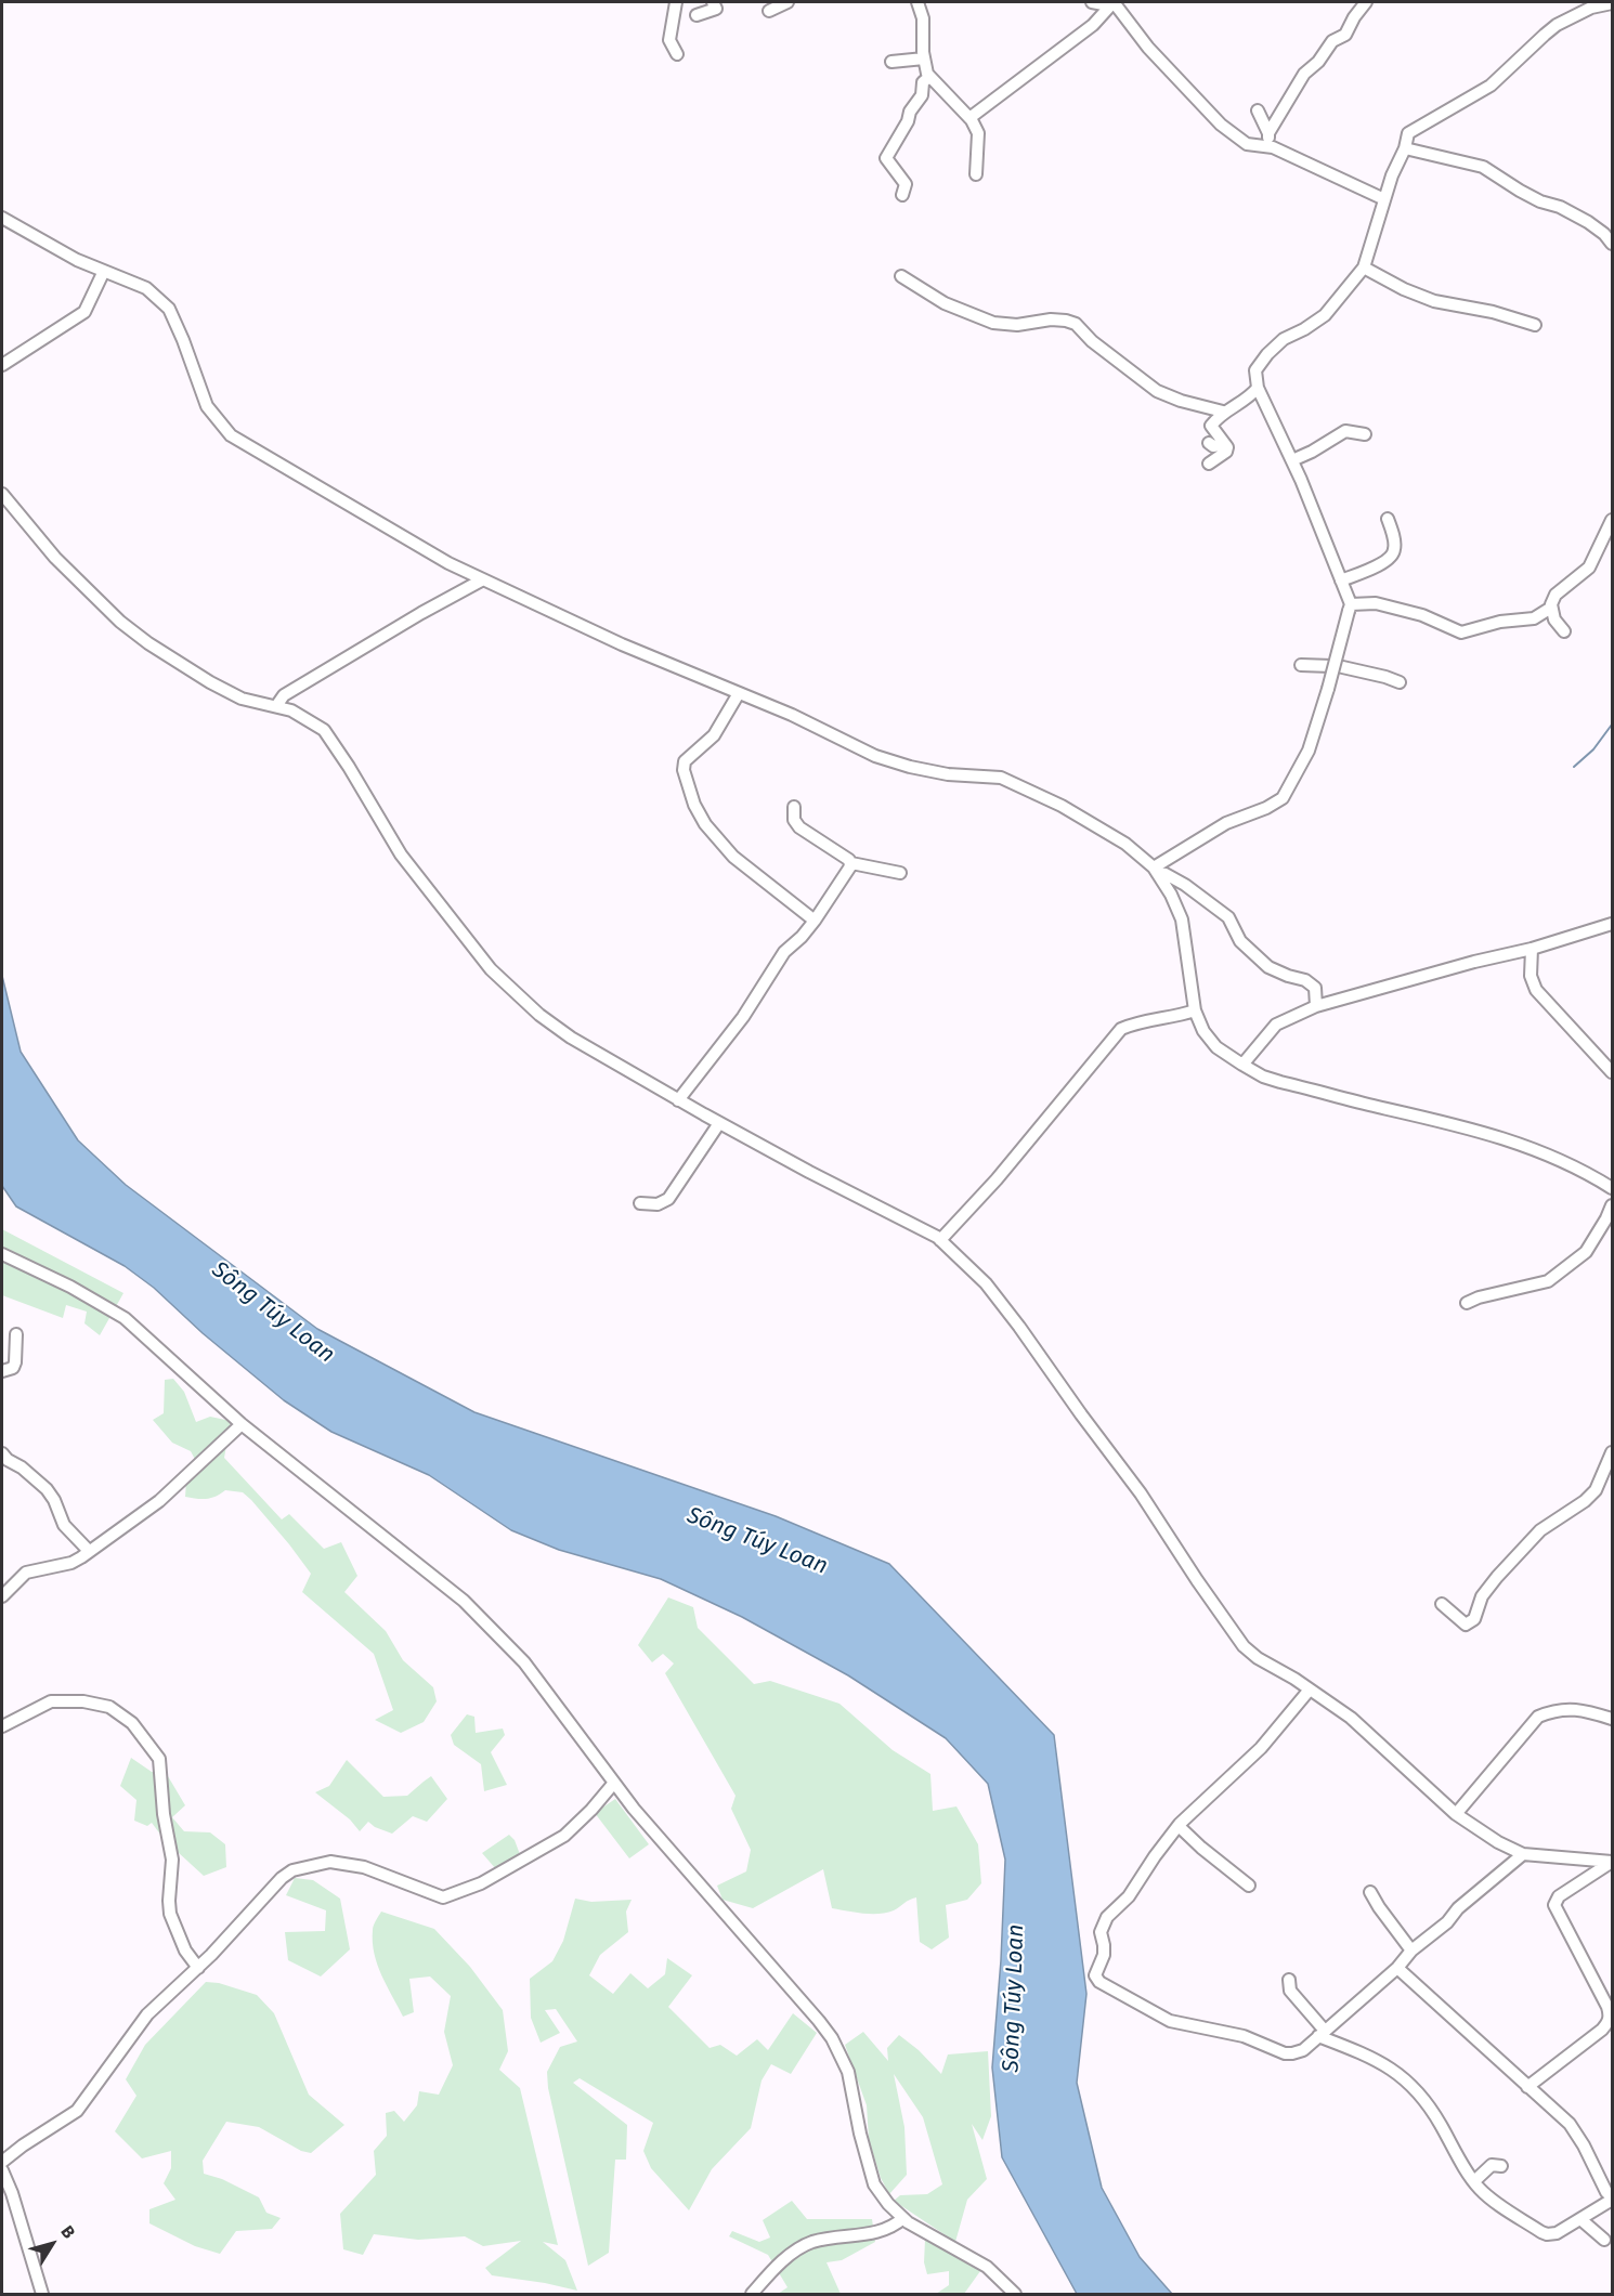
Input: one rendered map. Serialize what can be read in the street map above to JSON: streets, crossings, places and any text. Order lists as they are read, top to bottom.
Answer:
{
  "water": ["Sông Túy Loan"],
  "north": "top right"
}
